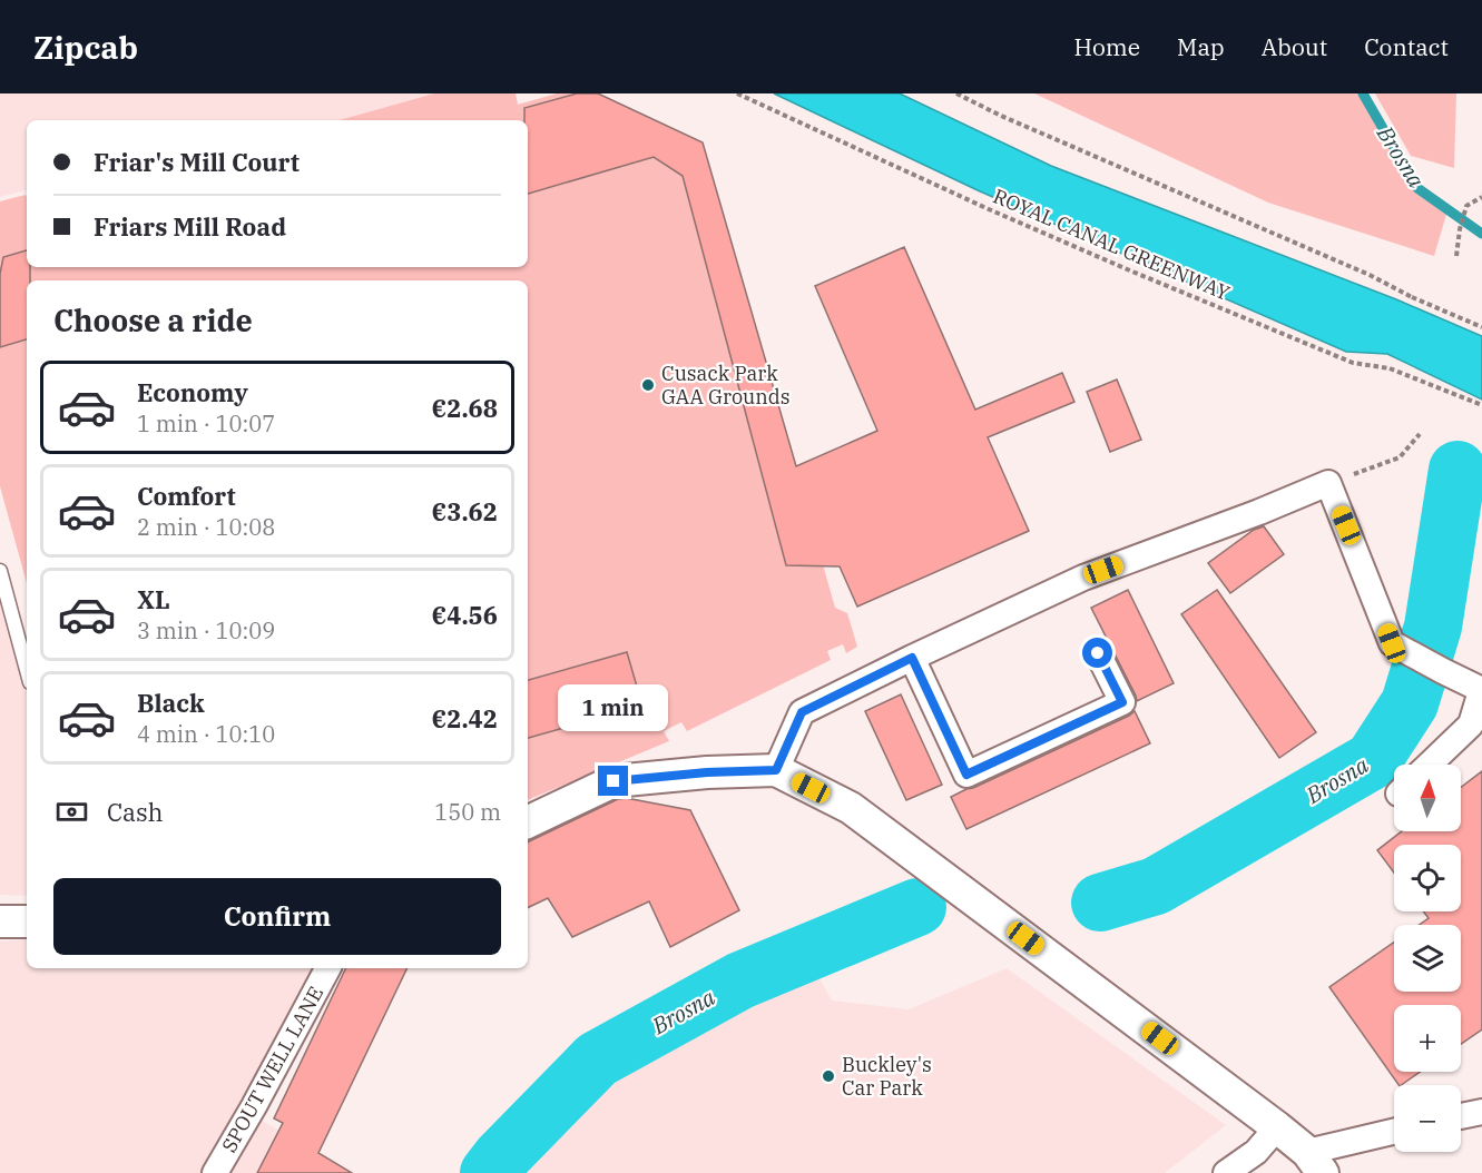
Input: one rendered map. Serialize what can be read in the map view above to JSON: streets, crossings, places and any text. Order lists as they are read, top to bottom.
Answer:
{
  "streets": {
    "street": ["SPOUT WELL LANE"],
    "path": ["ROYAL CANAL GREENWAY"]
  },
  "water": ["Brosna"],
  "places": ["Cusack Park GAA Grounds", "Buckley's Car Park"],
  "north": "top",
  "page": {
    "header": "Zipcab",
    "nav": [
      "Home",
      "Map",
      "About",
      "Contact"
    ],
    "banner": ["Friar's Mill Court", "Friars Mill Road"],
    "heading": "Choose a ride",
    "list": [
      {
        "name": "Economy",
        "note": "1 min · 10:07",
        "value": "€2.68"
      },
      {
        "name": "Comfort",
        "note": "2 min · 10:08",
        "value": "€3.62"
      },
      {
        "name": "XL",
        "note": "3 min · 10:09",
        "value": "€4.56"
      },
      {
        "name": "Black",
        "note": "4 min · 10:10",
        "value": "€2.42"
      }
    ],
    "bubble": "1 min",
    "map_buttons": ["+", "−"],
    "pay": ["Cash", "150 m"],
    "buttons": "Confirm"
  }
}
